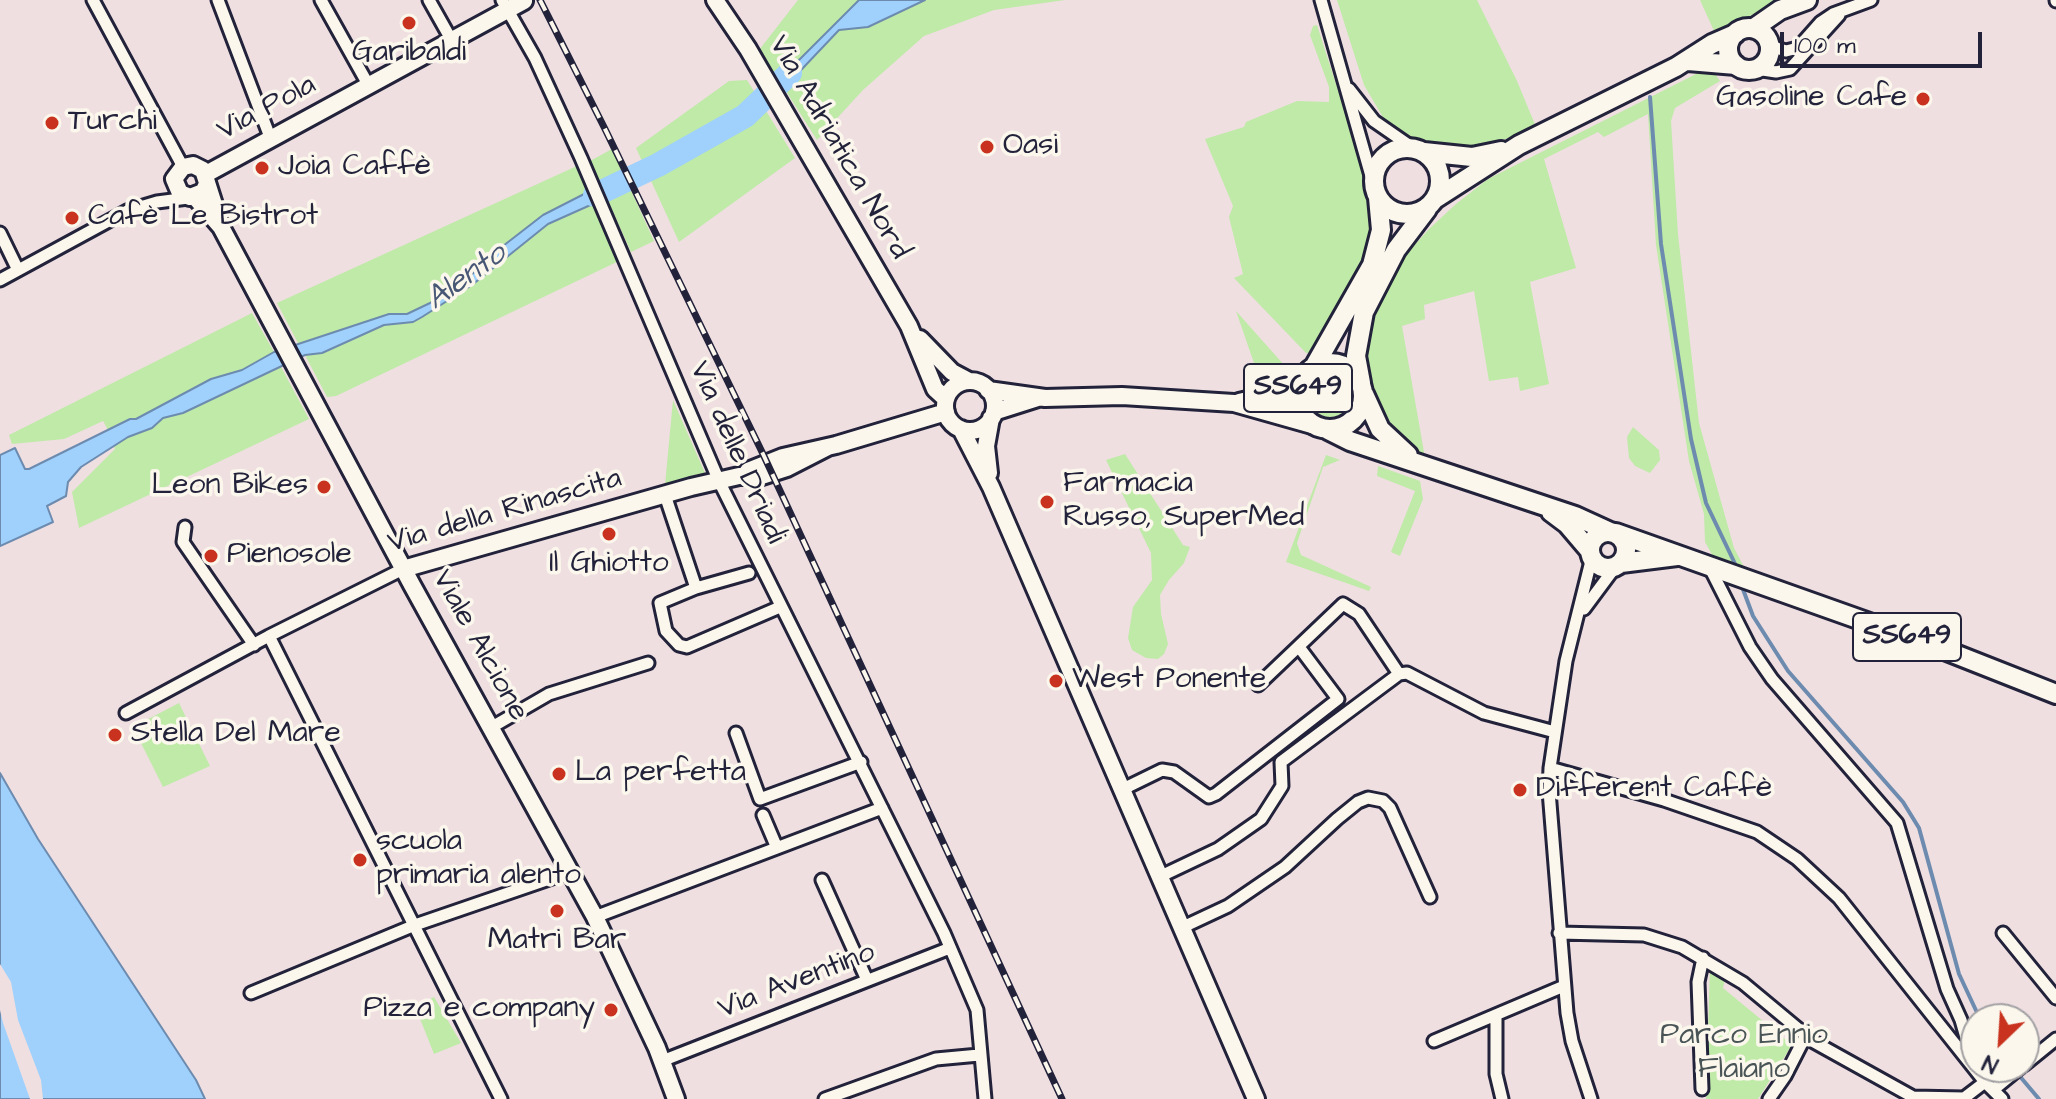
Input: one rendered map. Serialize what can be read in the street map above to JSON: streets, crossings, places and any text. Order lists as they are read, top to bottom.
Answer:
{
  "streets": {
    "main road": ["SS649"],
    "street": [
      "Via Pola",
      "Via Adriatica Nord",
      "Via delle Driadi",
      "Via della Rinascita",
      "Viale Alcione",
      "Via Aventino"
    ]
  },
  "crossings": [
    ["Via Pola", "Via delle Driadi"],
    ["Via Pola", "Viale Alcione"],
    ["Via Adriatica Nord", "SS649"],
    ["Via Adriatica Nord", "Via della Rinascita"],
    ["SS649", "Via della Rinascita"],
    ["Via delle Driadi", "Via della Rinascita"],
    ["Via delle Driadi", "Via Aventino"],
    ["Via della Rinascita", "Viale Alcione"],
    ["Viale Alcione", "Via Aventino"]
  ],
  "water": ["Alento"],
  "parks": ["Parco Ennio Flaiano"],
  "places": [
    "Garibaldi",
    "Gasoline Cafe",
    "Turchi",
    "Oasi",
    "Joia Caffè",
    "Cafè Le Bistrot",
    "Leon Bikes",
    "Farmacia Russo, SuperMed",
    "Il Ghiotto",
    "Pienosole",
    "West Ponente",
    "Stella Del Mare",
    "La perfetta",
    "Different Caffè",
    "scuola primaria alento",
    "Matri Bar",
    "Pizza e company"
  ],
  "scale_bar": "100 m",
  "north": "bottom left"
}
